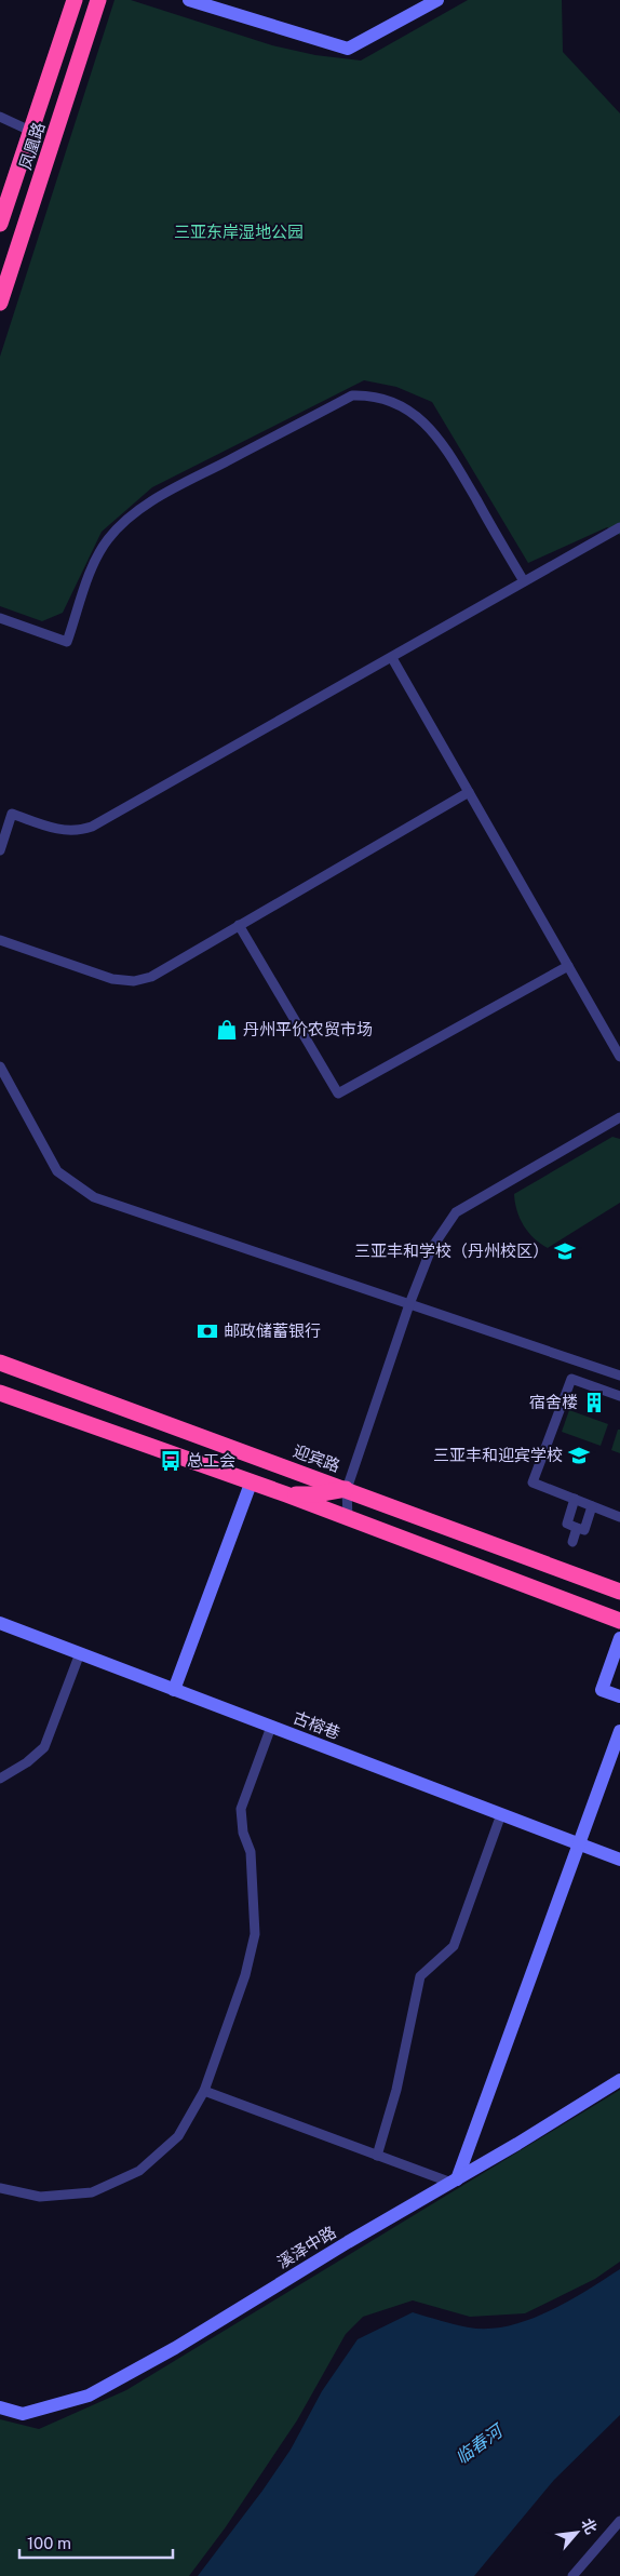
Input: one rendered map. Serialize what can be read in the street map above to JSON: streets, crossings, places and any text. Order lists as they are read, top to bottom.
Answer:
{
  "streets": {
    "highway": ["凤凰路", "迎宾路"],
    "street": ["古榕巷", "溪泽中路"]
  },
  "water": ["临春河"],
  "parks": ["三亚东岸湿地公园"],
  "places": {
    "shop": ["丹州平价农贸市场"],
    "school or university": ["三亚丰和学校（丹州校区）", "三亚丰和迎宾学校"],
    "bank": ["邮政储蓄银行"],
    "building": ["宿舍楼"],
    "bus stop": ["总工会"]
  },
  "scale_bar": "100 m",
  "north": "top right"
}
